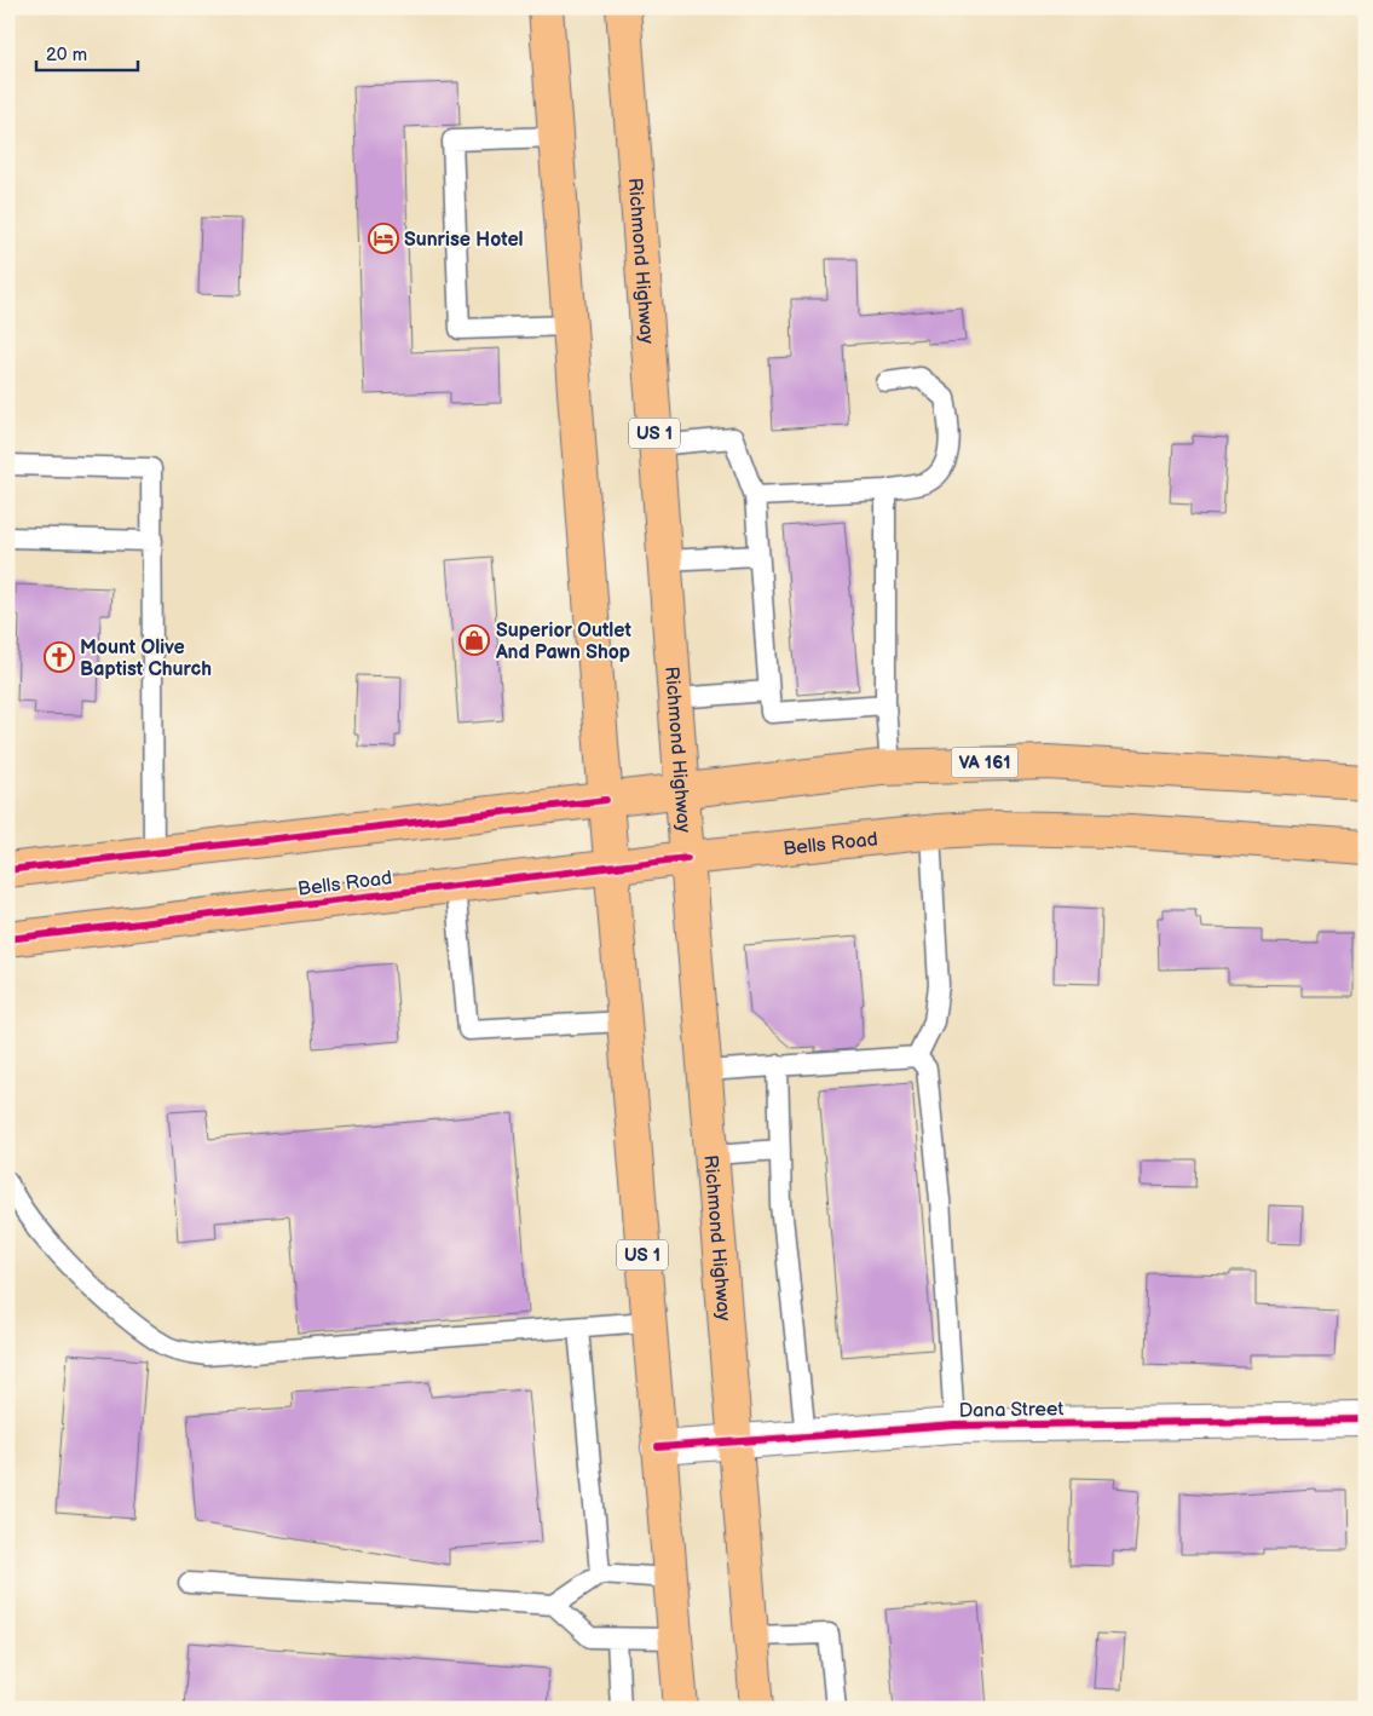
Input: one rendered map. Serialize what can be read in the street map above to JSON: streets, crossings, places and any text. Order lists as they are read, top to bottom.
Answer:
{
  "streets": {
    "main road": [
      "Richmond Highway",
      "US 1",
      "VA 161",
      "Bells Road"
    ],
    "street": ["Dana Street"]
  },
  "crossings": [
    ["Richmond Highway", "VA 161"],
    ["Richmond Highway", "Bells Road"],
    ["Richmond Highway", "Dana Street"],
    ["US 1", "VA 161"],
    ["US 1", "Bells Road"],
    ["US 1", "Dana Street"]
  ],
  "places": {
    "hotel": ["Sunrise Hotel"],
    "shop": ["Superior Outlet And Pawn Shop"],
    "church": ["Mount Olive Baptist Church"]
  },
  "scale_bar": "20 m"
}
